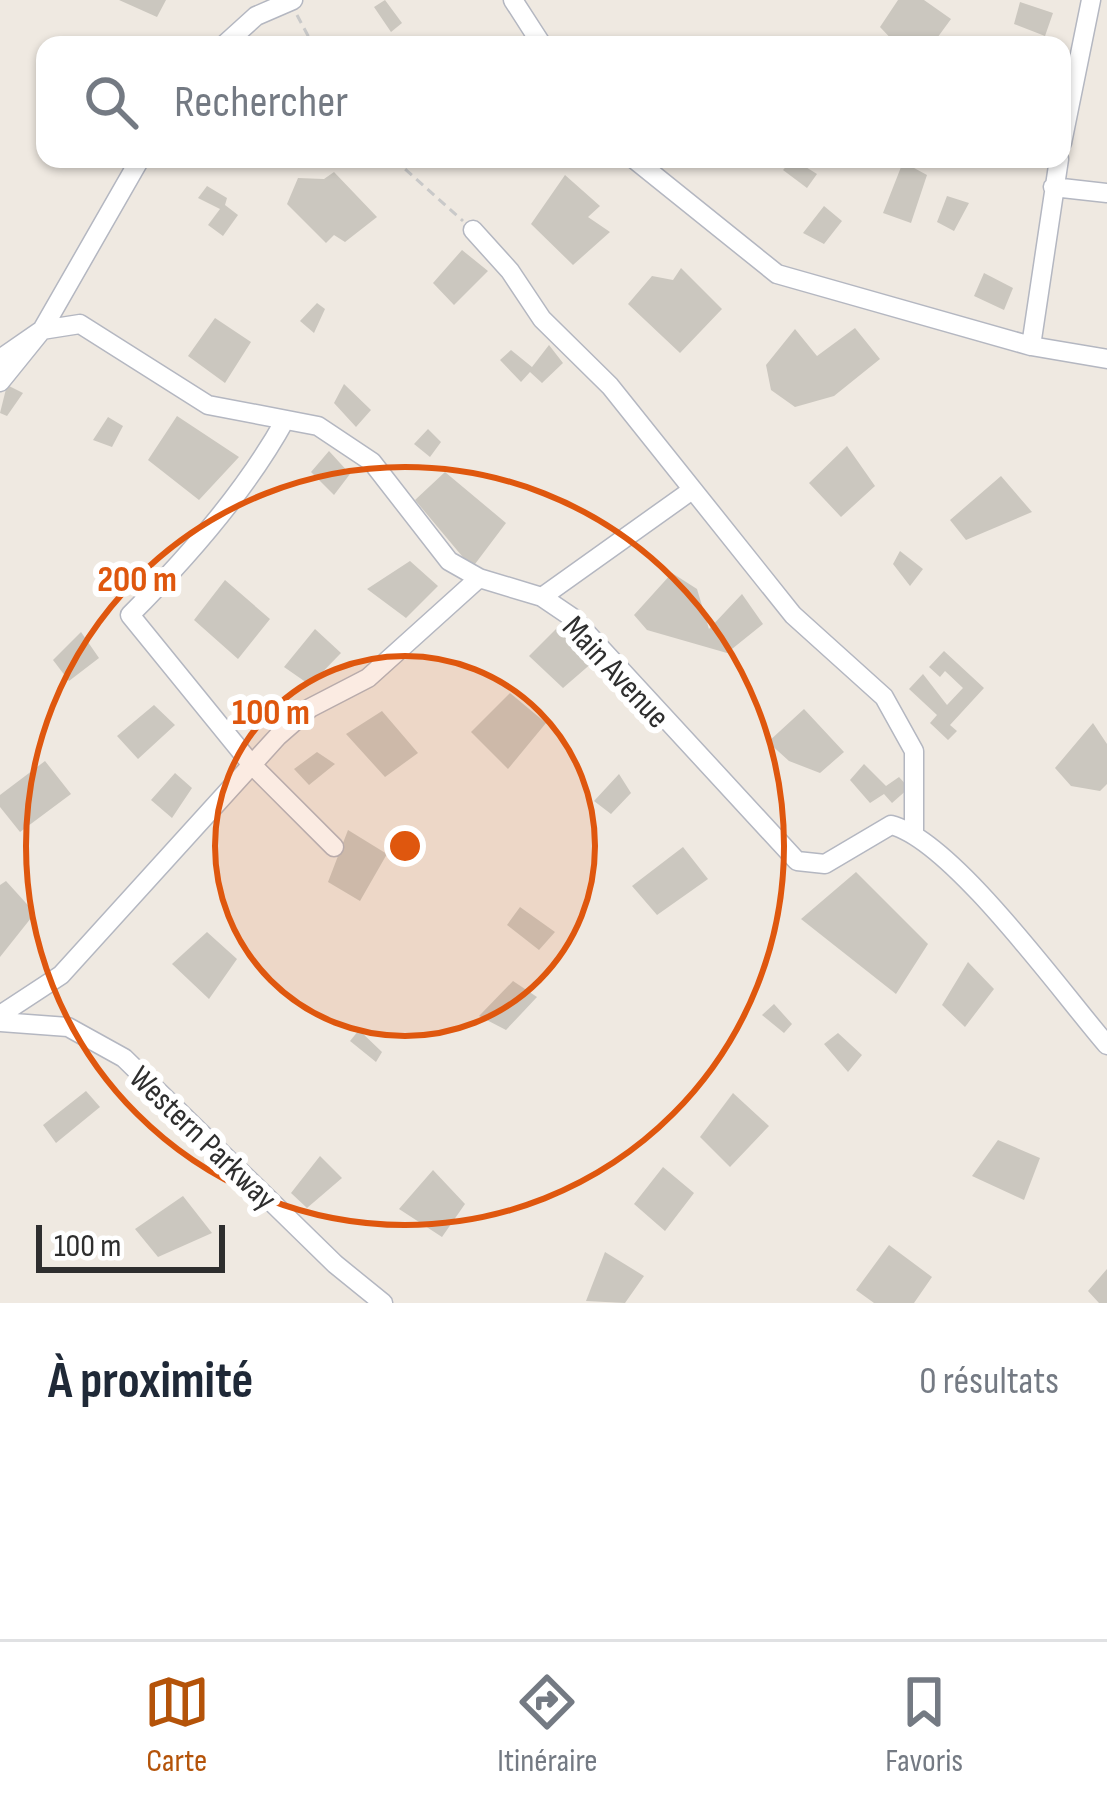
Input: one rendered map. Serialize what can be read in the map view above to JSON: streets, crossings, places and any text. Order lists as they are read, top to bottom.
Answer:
{
  "streets": {
    "street": ["Main Avenue", "Western Parkway"]
  },
  "scale_bar": "100 m",
  "page": {
    "search": "Rechercher",
    "scale": "100 m",
    "heading": ["À proximité", "0 résultats"],
    "nav": ["Carte", "Itinéraire", "Favoris"]
  },
  "rings": ["200 m", "100 m"]
}
